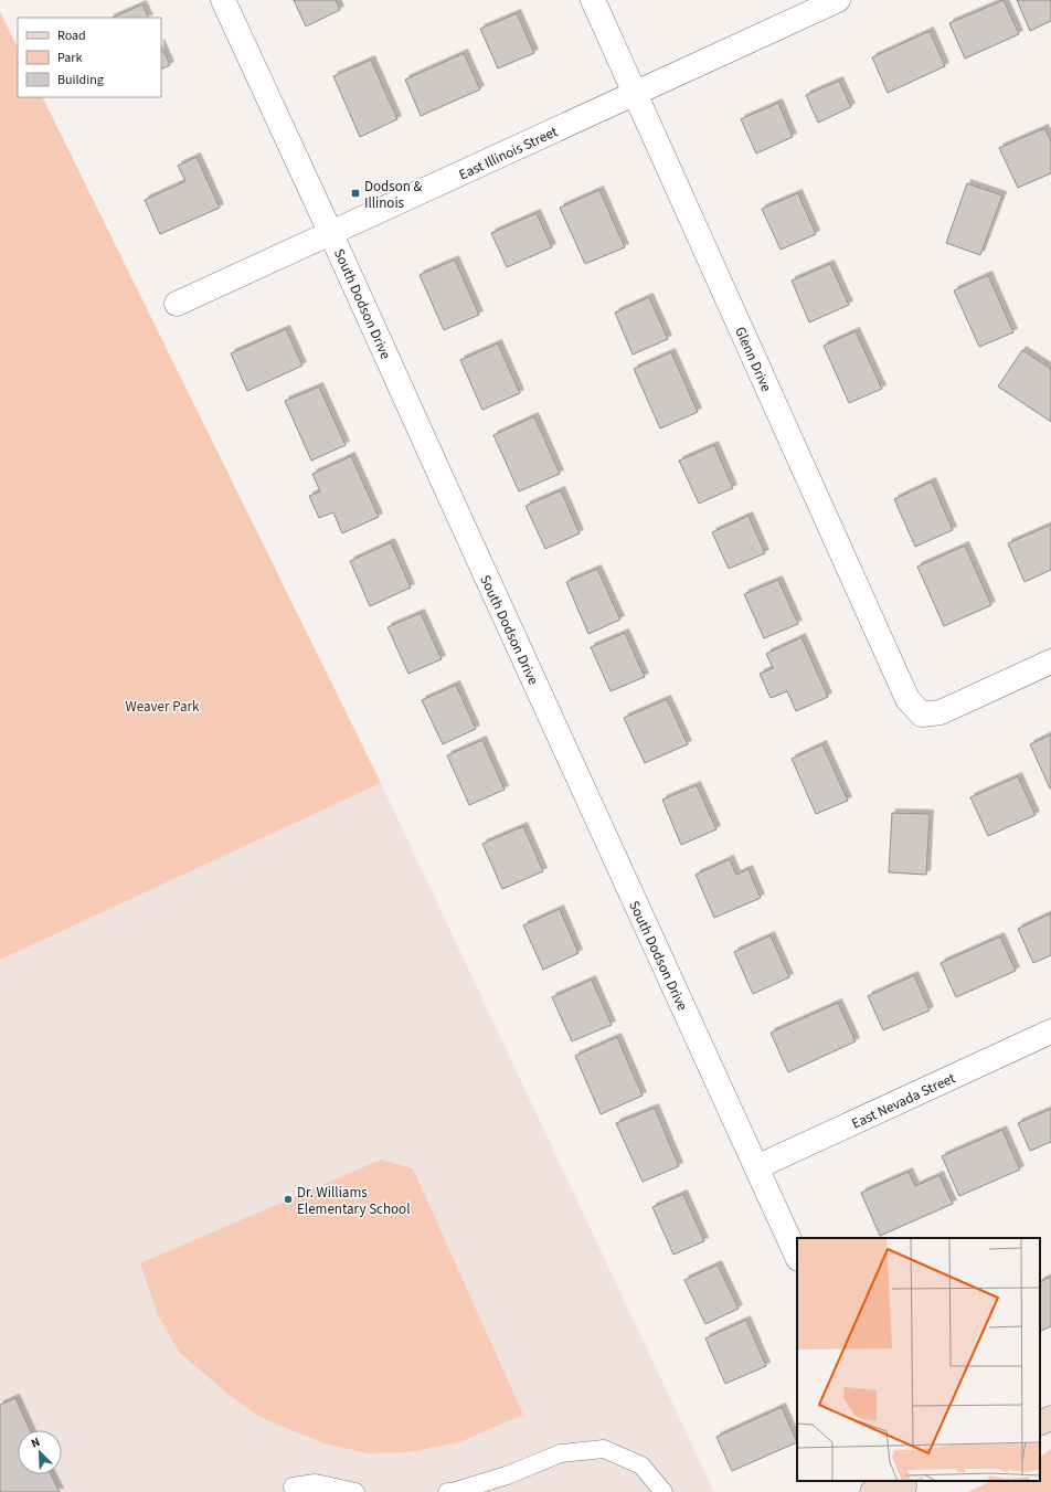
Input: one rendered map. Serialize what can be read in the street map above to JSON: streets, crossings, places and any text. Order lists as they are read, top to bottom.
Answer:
{
  "streets": {
    "street": [
      "East Illinois Street",
      "South Dodson Drive",
      "Glenn Drive",
      "East Nevada Street"
    ]
  },
  "crossings": [
    ["East Illinois Street", "South Dodson Drive"],
    ["East Illinois Street", "Glenn Drive"],
    ["South Dodson Drive", "East Nevada Street"]
  ],
  "parks": ["Weaver Park"],
  "places": {
    "transit": ["Dodson & Illinois"],
    "other": ["Dr. Williams Elementary School"]
  },
  "legend": ["Road", "Park", "Building"],
  "north": "top left"
}
